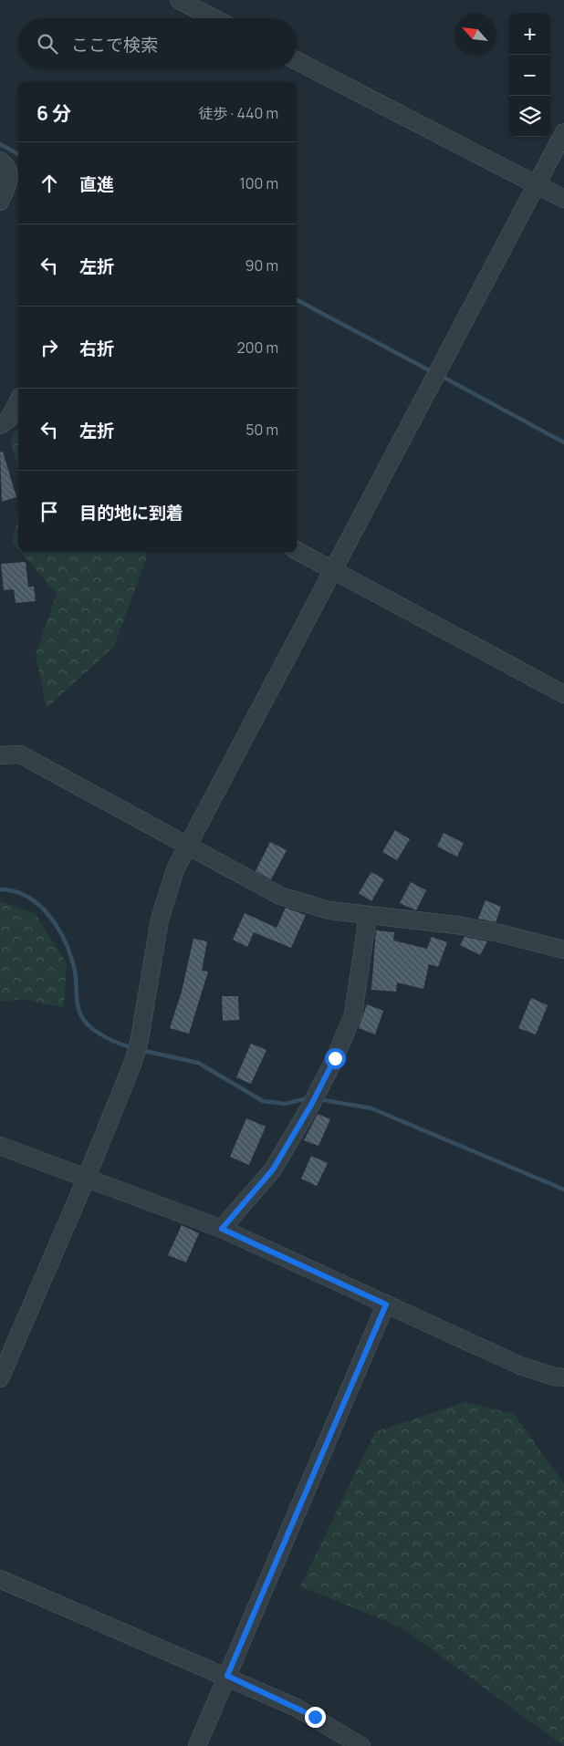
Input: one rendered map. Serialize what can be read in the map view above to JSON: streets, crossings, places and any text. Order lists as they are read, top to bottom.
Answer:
{
  "north": "top left",
  "page": {
    "map_buttons": ["+", "−"],
    "search": "ここで検索",
    "heading": ["6 分", "徒歩 · 440 m"],
    "list": [
      ["直進", "100 m"],
      ["左折", "90 m"],
      ["右折", "200 m"],
      ["左折", "50 m"],
      "目的地に到着"
    ]
  }
}
